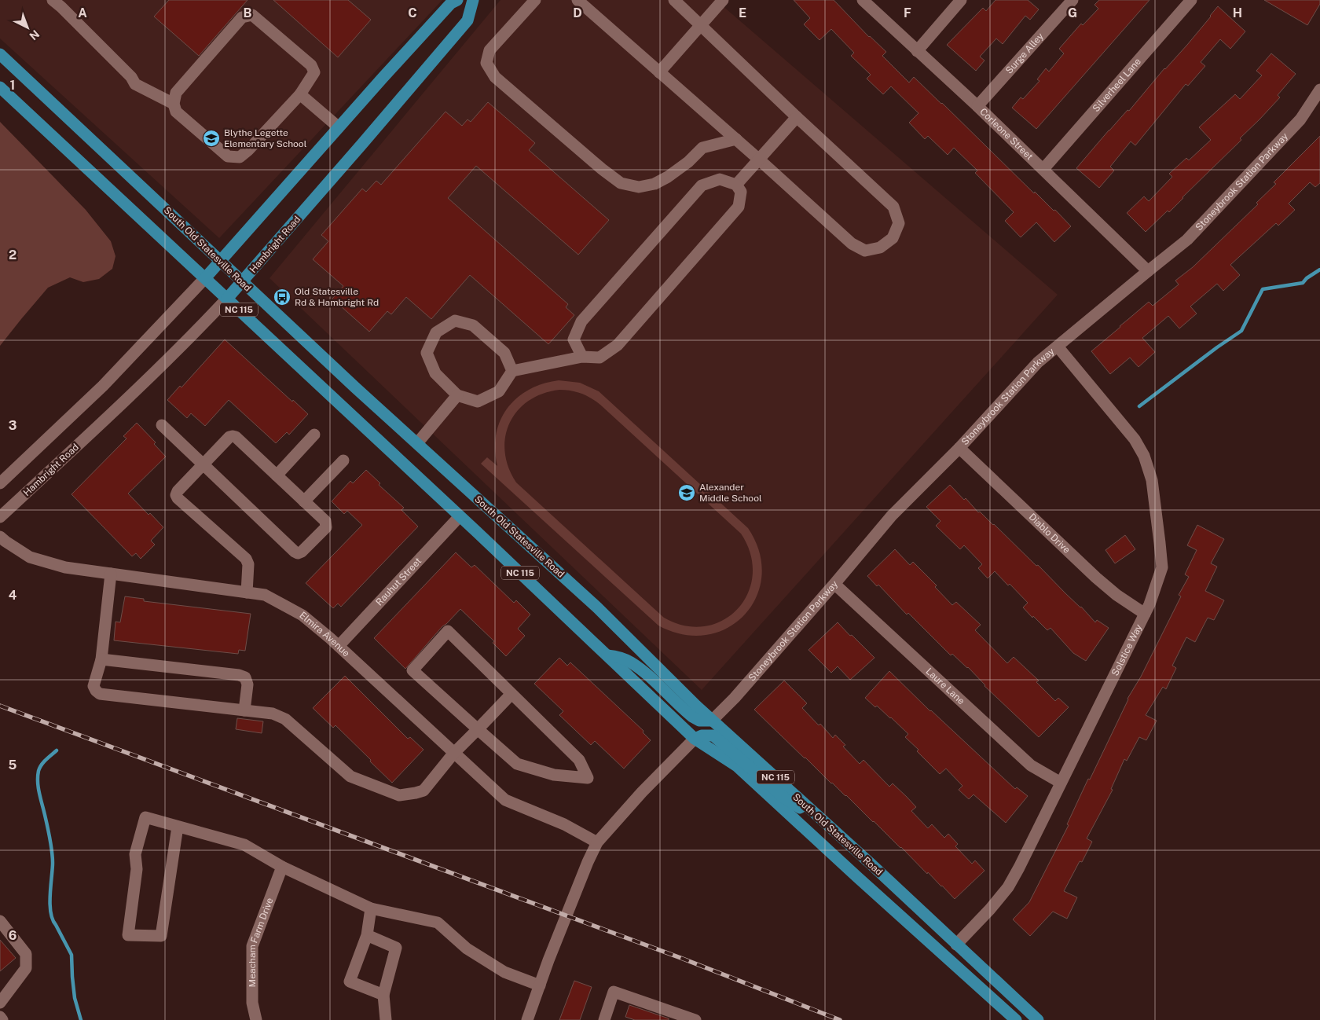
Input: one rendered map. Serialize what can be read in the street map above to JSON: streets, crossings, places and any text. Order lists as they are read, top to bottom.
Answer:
{
  "streets": {
    "main road": ["Hambright Road", "South Old Statesville Road", "NC 115"],
    "street": [
      "Surge Alley",
      "Silverheel Lane",
      "Corleone Street",
      "Stoneybrook Station Parkway",
      "Diablo Drive",
      "Rauhut Street",
      "Elmira Avenue",
      "Solstice Way",
      "Laure Lane",
      "Meacham Farm Drive"
    ]
  },
  "crossings": [
    ["Surge Alley", "Corleone Street"],
    ["Silverheel Lane", "Corleone Street"],
    ["Corleone Street", "Stoneybrook Station Parkway"],
    ["Stoneybrook Station Parkway", "South Old Statesville Road"],
    ["Stoneybrook Station Parkway", "Diablo Drive"],
    ["Stoneybrook Station Parkway", "Solstice Way"],
    ["Stoneybrook Station Parkway", "Laure Lane"],
    ["Hambright Road", "South Old Statesville Road"],
    ["South Old Statesville Road", "Rauhut Street"],
    ["South Old Statesville Road", "Solstice Way"],
    ["Diablo Drive", "Solstice Way"],
    ["Rauhut Street", "Elmira Avenue"],
    ["Solstice Way", "Laure Lane"]
  ],
  "places": {
    "school or university": ["Blythe Legette Elementary School", "Alexander Middle School"],
    "bus stop": ["Old Statesville Rd & Hambright Rd"]
  },
  "north": "bottom right",
  "grid": {
    "columns": [
      "A",
      "B",
      "C",
      "D",
      "E",
      "F",
      "G",
      "H"
    ],
    "rows": [
      "1",
      "2",
      "3",
      "4",
      "5",
      "6"
    ]
  }
}
